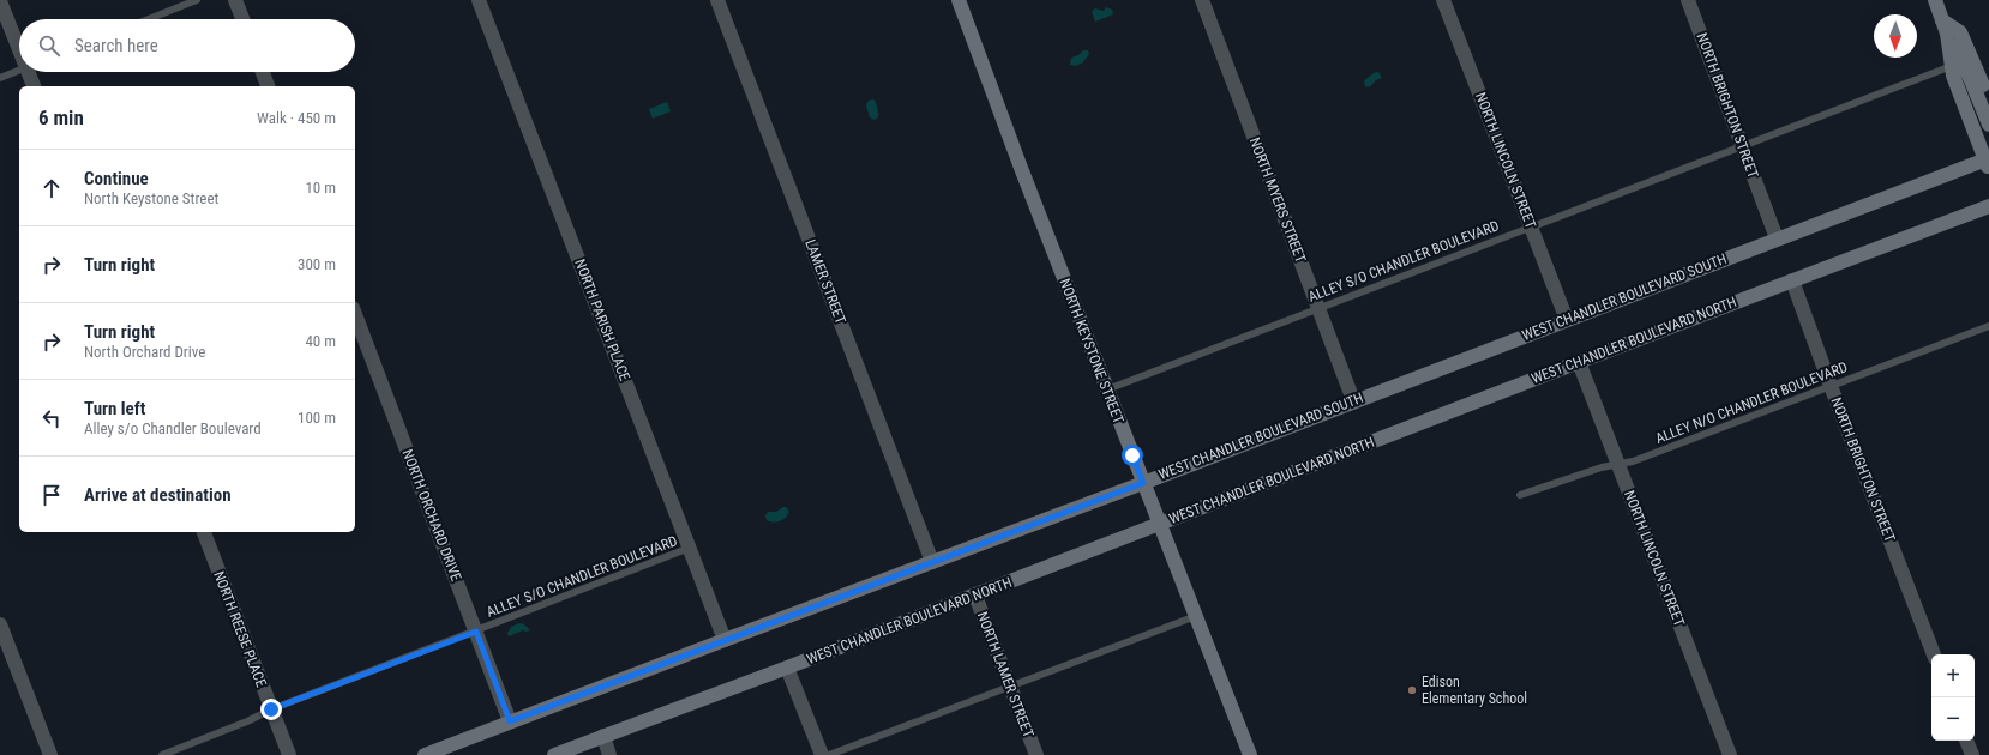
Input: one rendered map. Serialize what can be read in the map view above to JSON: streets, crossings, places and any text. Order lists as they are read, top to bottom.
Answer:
{
  "streets": {
    "main road": ["WEST CHANDLER BOULEVARD SOUTH", "WEST CHANDLER BOULEVARD NORTH", "NORTH KEYSTONE STREET"],
    "street": [
      "NORTH BRIGHTON STREET",
      "NORTH LINCOLN STREET",
      "NORTH MYERS STREET",
      "LAMER STREET",
      "NORTH PARISH PLACE",
      "NORTH ORCHARD DRIVE",
      "NORTH REESE PLACE",
      "NORTH LAMER STREET"
    ],
    "lane": ["ALLEY S/O CHANDLER BOULEVARD", "ALLEY N/O CHANDLER BOULEVARD"]
  },
  "crossings": [
    ["NORTH BRIGHTON STREET", "ALLEY S/O CHANDLER BOULEVARD"],
    ["NORTH BRIGHTON STREET", "WEST CHANDLER BOULEVARD SOUTH"],
    ["NORTH BRIGHTON STREET", "WEST CHANDLER BOULEVARD NORTH"],
    ["NORTH BRIGHTON STREET", "ALLEY N/O CHANDLER BOULEVARD"],
    ["NORTH LINCOLN STREET", "ALLEY S/O CHANDLER BOULEVARD"],
    ["NORTH LINCOLN STREET", "WEST CHANDLER BOULEVARD SOUTH"],
    ["NORTH LINCOLN STREET", "WEST CHANDLER BOULEVARD NORTH"],
    ["NORTH LINCOLN STREET", "ALLEY N/O CHANDLER BOULEVARD"],
    ["NORTH MYERS STREET", "ALLEY S/O CHANDLER BOULEVARD"],
    ["NORTH MYERS STREET", "WEST CHANDLER BOULEVARD SOUTH"],
    ["ALLEY S/O CHANDLER BOULEVARD", "NORTH PARISH PLACE"],
    ["ALLEY S/O CHANDLER BOULEVARD", "NORTH KEYSTONE STREET"],
    ["ALLEY S/O CHANDLER BOULEVARD", "NORTH ORCHARD DRIVE"],
    ["ALLEY S/O CHANDLER BOULEVARD", "NORTH REESE PLACE"],
    ["LAMER STREET", "WEST CHANDLER BOULEVARD SOUTH"],
    ["WEST CHANDLER BOULEVARD SOUTH", "NORTH PARISH PLACE"],
    ["WEST CHANDLER BOULEVARD SOUTH", "NORTH KEYSTONE STREET"],
    ["WEST CHANDLER BOULEVARD SOUTH", "NORTH ORCHARD DRIVE"],
    ["WEST CHANDLER BOULEVARD NORTH", "NORTH KEYSTONE STREET"],
    ["WEST CHANDLER BOULEVARD NORTH", "NORTH LAMER STREET"]
  ],
  "places": ["Edison Elementary School"],
  "north": "bottom",
  "page": {
    "search": "Search here",
    "heading": ["6 min", "Walk · 450 m"],
    "list": [
      ["Continue", "North Keystone Street", "10 m"],
      ["Turn right", "300 m"],
      ["Turn right", "North Orchard Drive", "40 m"],
      ["Turn left", "Alley s/o Chandler Boulevard", "100 m"],
      "Arrive at destination"
    ],
    "map_buttons": ["+", "−"]
  }
}
